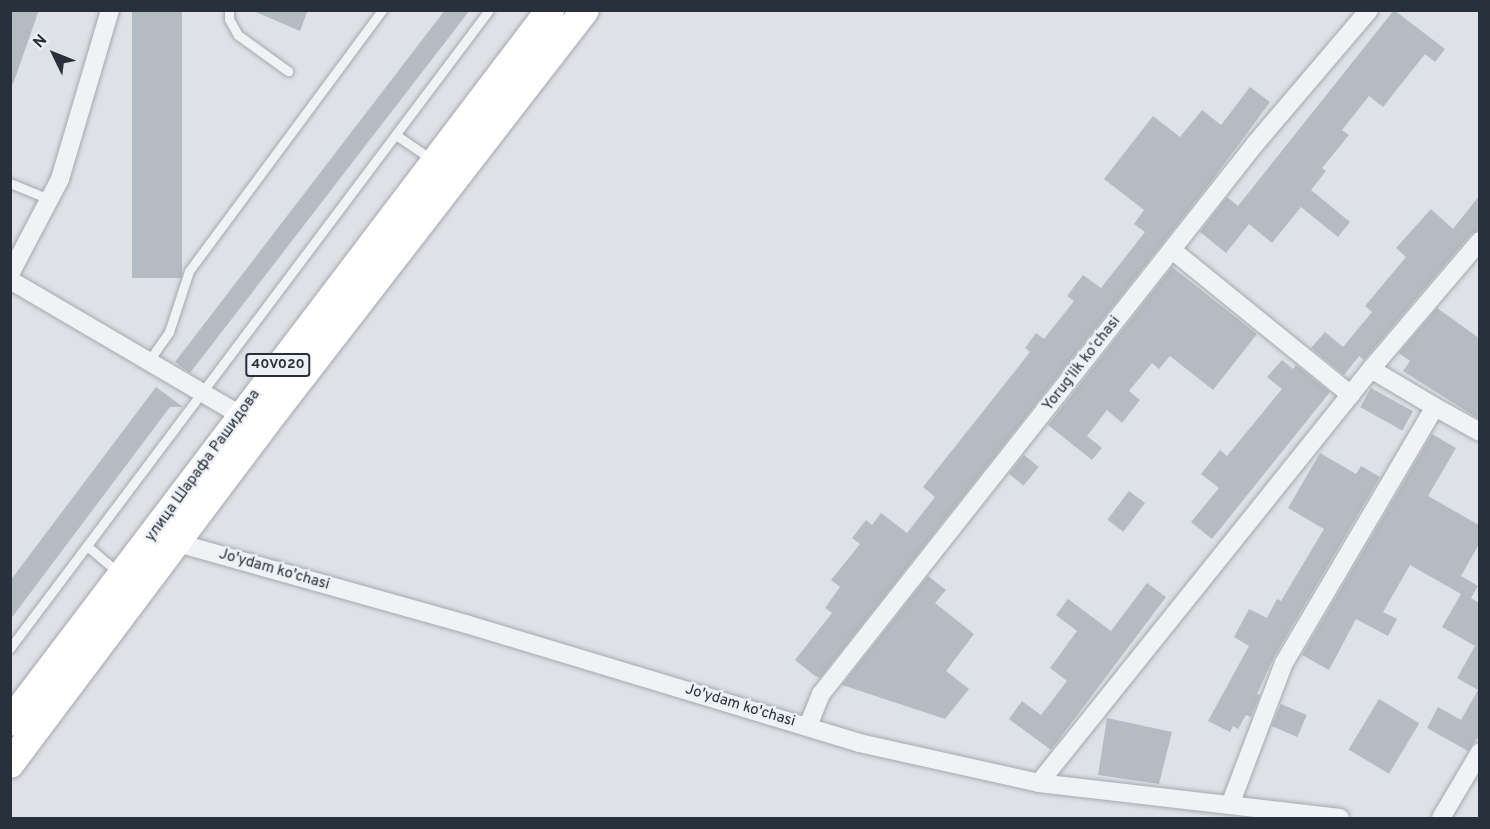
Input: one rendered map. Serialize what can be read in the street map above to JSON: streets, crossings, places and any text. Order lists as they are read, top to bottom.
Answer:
{
  "streets": {
    "main road": ["40V020", "улица Шарафа Рашидова"],
    "street": ["Yorugʻlik koʻchasi", "Jo'ydam ko'chasi"]
  },
  "crossings": [
    ["Yorugʻlik koʻchasi", "Jo'ydam ko'chasi"],
    ["улица Шарафа Рашидова", "Jo'ydam ko'chasi"]
  ],
  "north": "top left"
}
